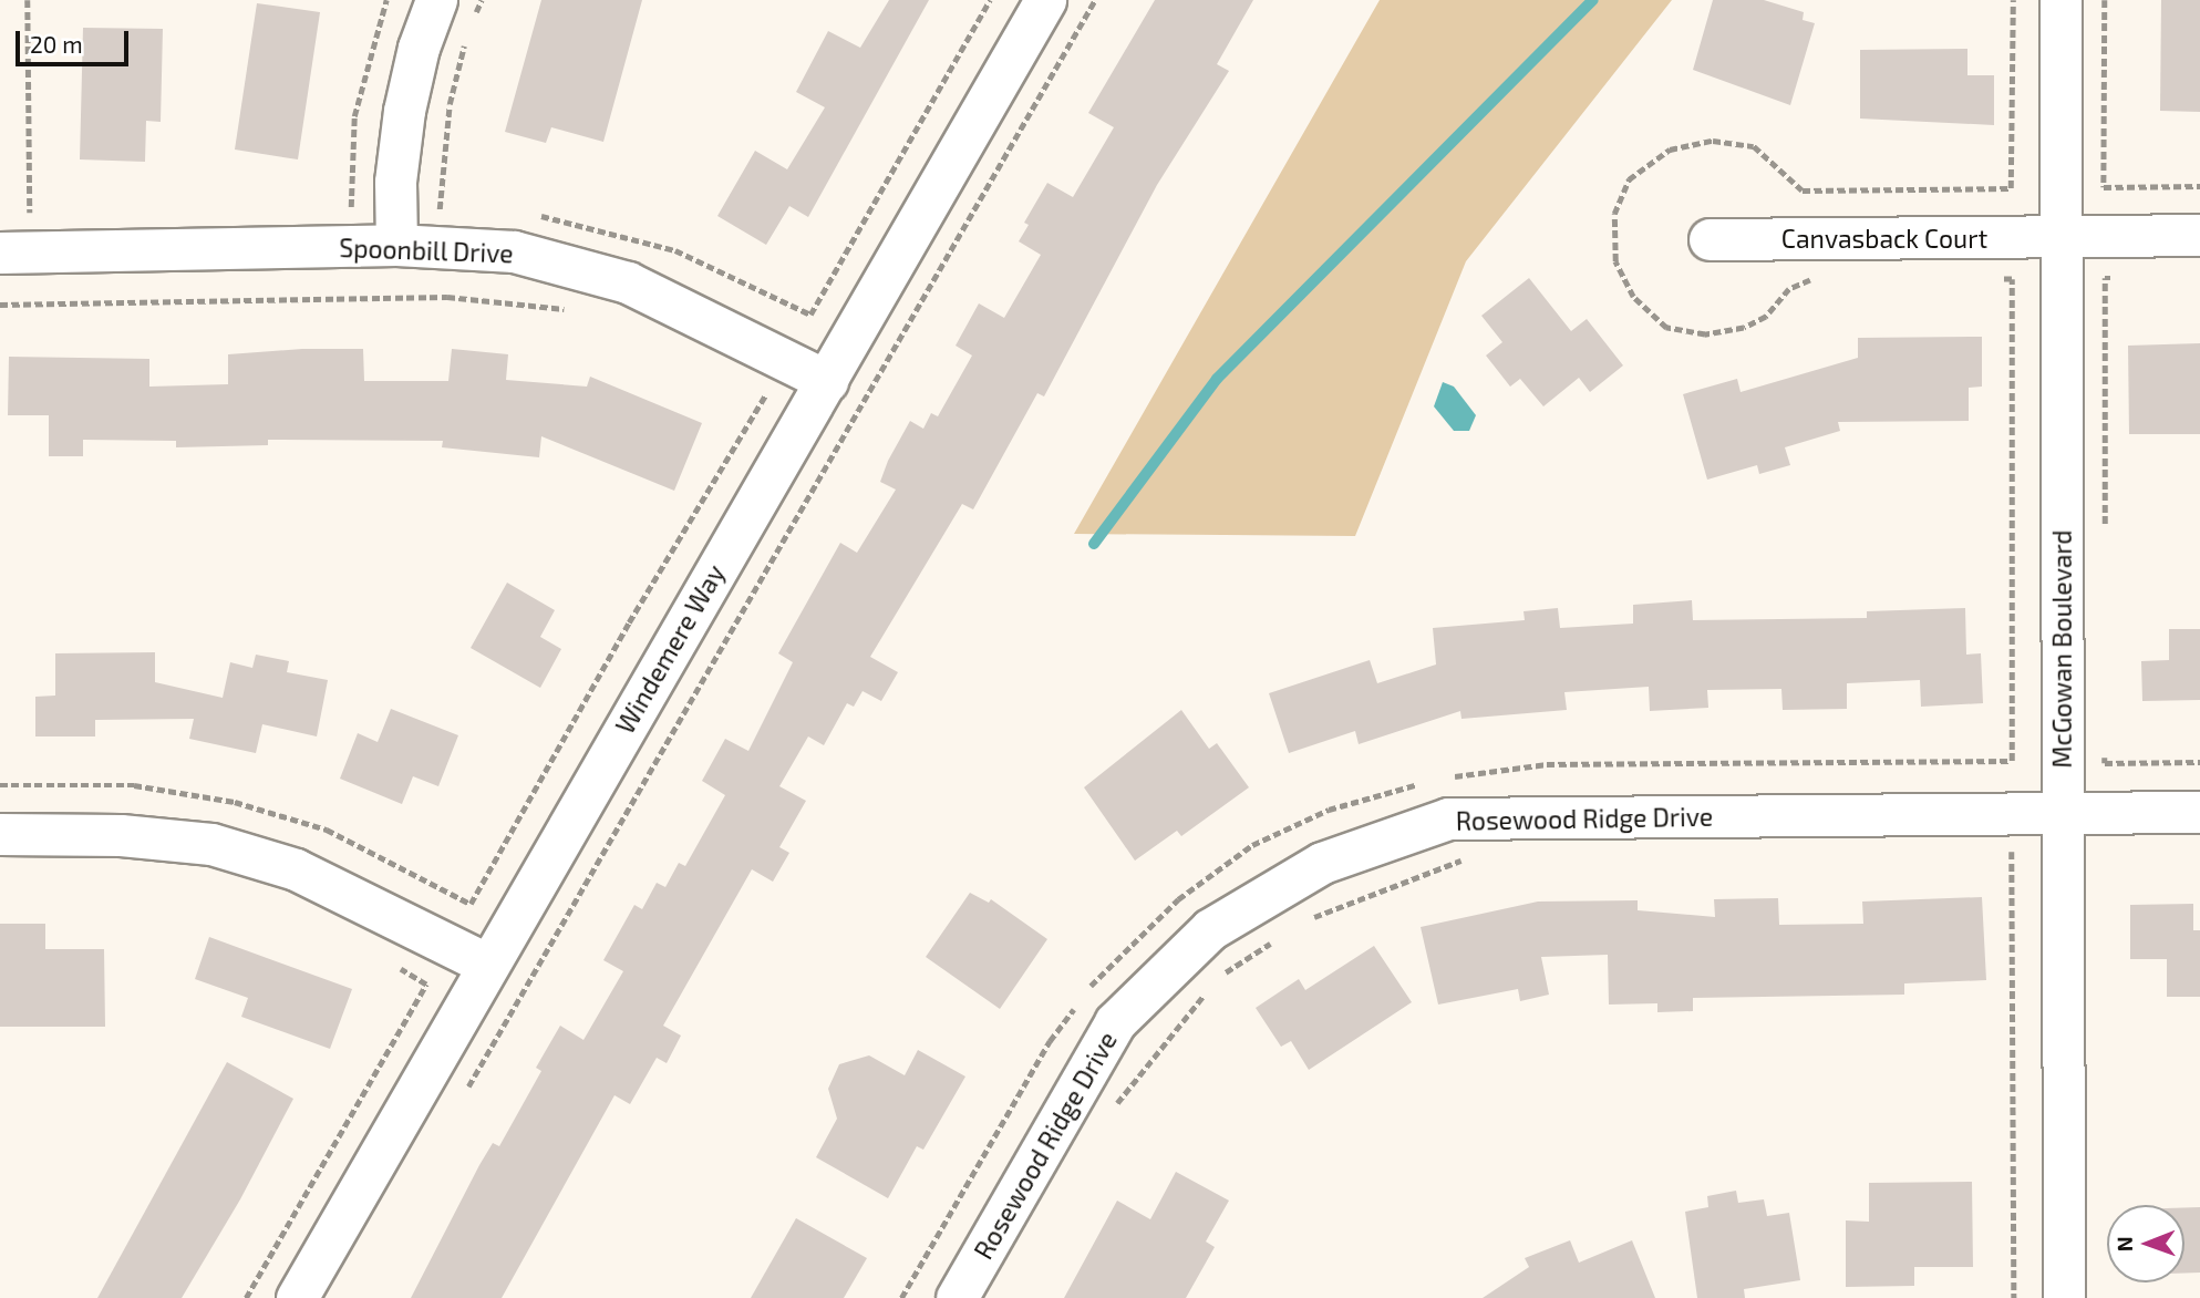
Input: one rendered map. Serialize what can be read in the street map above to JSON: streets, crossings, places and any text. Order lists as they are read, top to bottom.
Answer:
{
  "streets": {
    "street": [
      "Canvasback Court",
      "Spoonbill Drive",
      "Windemere Way",
      "McGowan Boulevard",
      "Rosewood Ridge Drive"
    ]
  },
  "crossings": [
    ["Canvasback Court", "McGowan Boulevard"],
    ["Spoonbill Drive", "Windemere Way"],
    ["McGowan Boulevard", "Rosewood Ridge Drive"]
  ],
  "scale_bar": "20 m",
  "north": "left"
}
